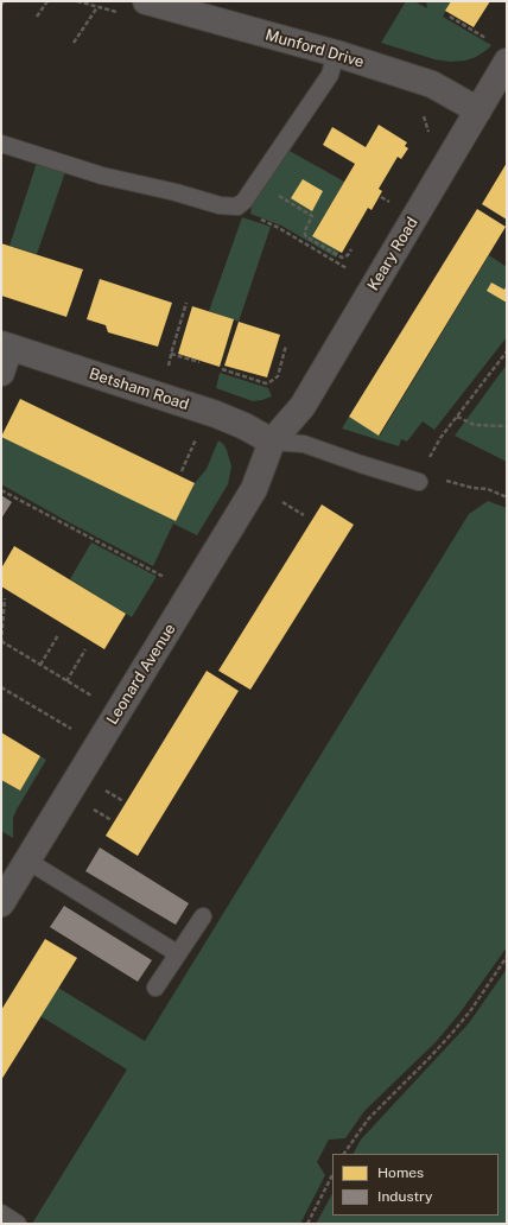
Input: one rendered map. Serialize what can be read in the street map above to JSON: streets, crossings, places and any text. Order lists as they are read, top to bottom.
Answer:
{
  "streets": {
    "street": [
      "Munford Drive",
      "Keary Road",
      "Betsham Road",
      "Leonard Avenue"
    ]
  },
  "crossings": [
    ["Munford Drive", "Keary Road"],
    ["Keary Road", "Betsham Road"],
    ["Keary Road", "Leonard Avenue"],
    ["Betsham Road", "Leonard Avenue"]
  ],
  "legend": ["Homes", "Industry"]
}
